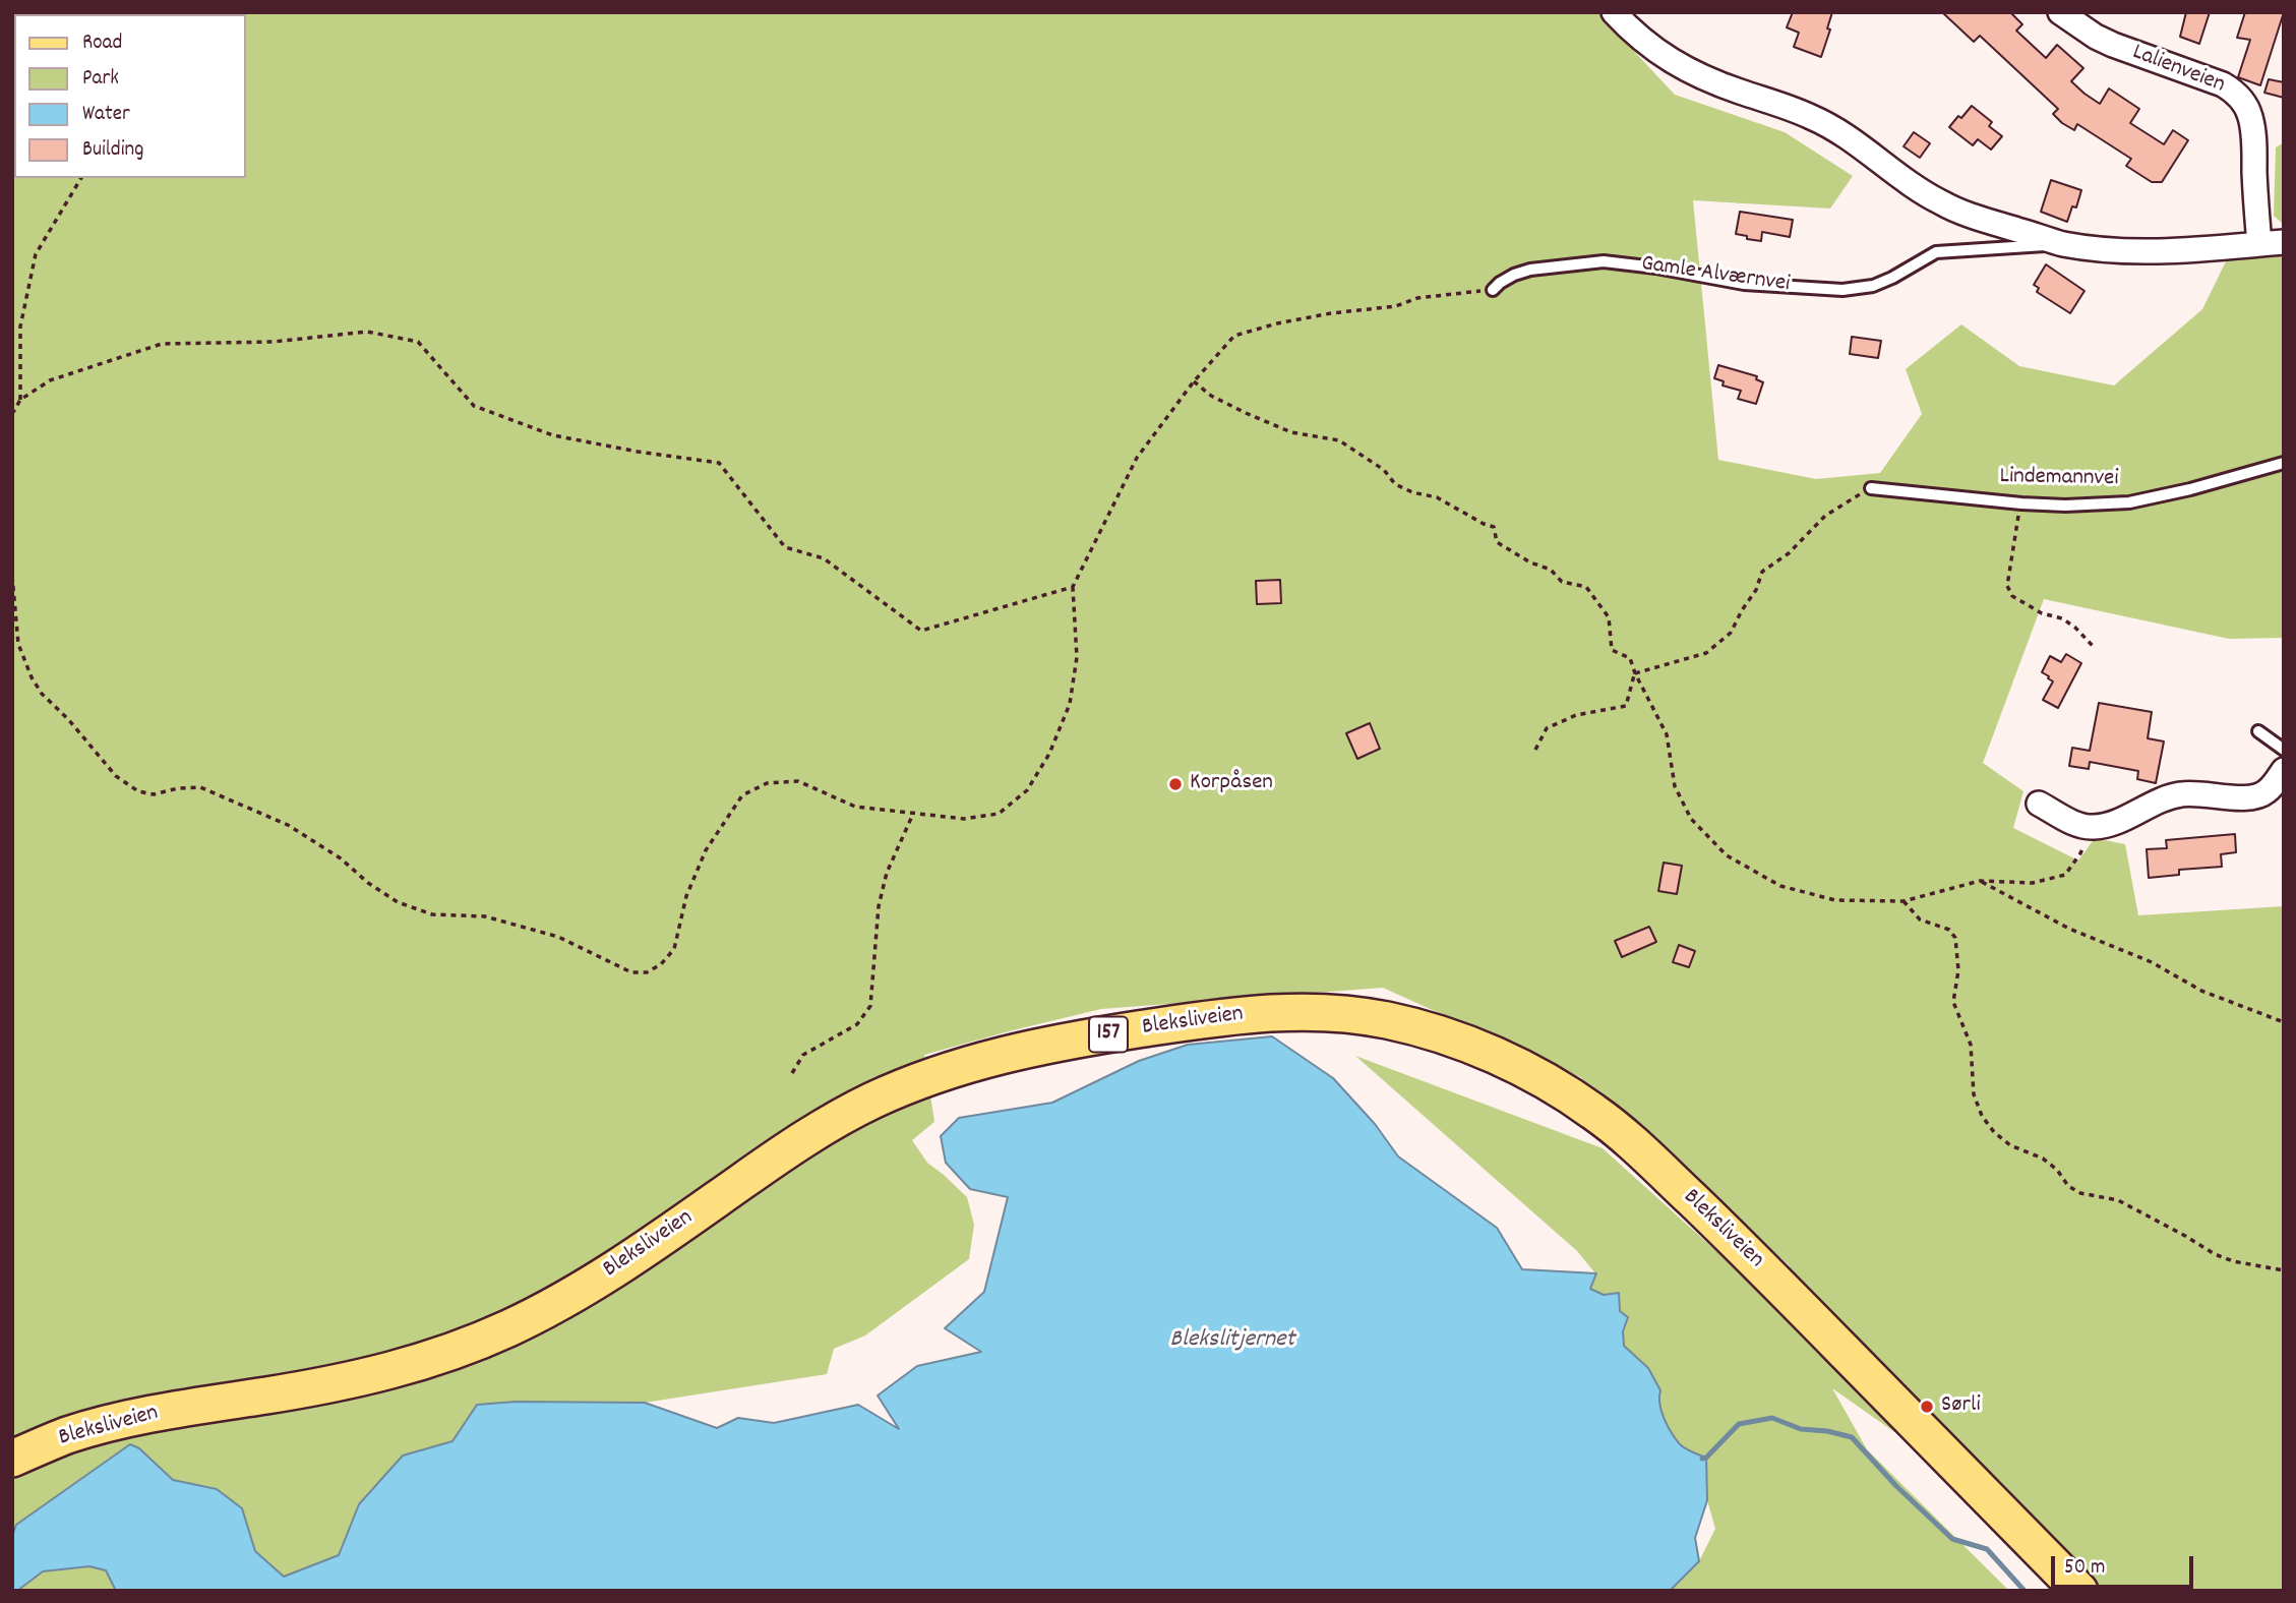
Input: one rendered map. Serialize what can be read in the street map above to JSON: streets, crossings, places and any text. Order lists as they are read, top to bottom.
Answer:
{
  "streets": {
    "main road": ["Bleksliveien", "157"],
    "street": ["Lalienveien", "Gamle Alværnvei"],
    "lane": ["Lindemannvei"]
  },
  "crossings": [
    ["Lalienveien", "Gamle Alværnvei"]
  ],
  "water": ["Blekslitjernet"],
  "places": ["Korpåsen", "Sørli"],
  "legend": [
    "Road",
    "Park",
    "Water",
    "Building"
  ],
  "scale_bar": "50 m"
}
